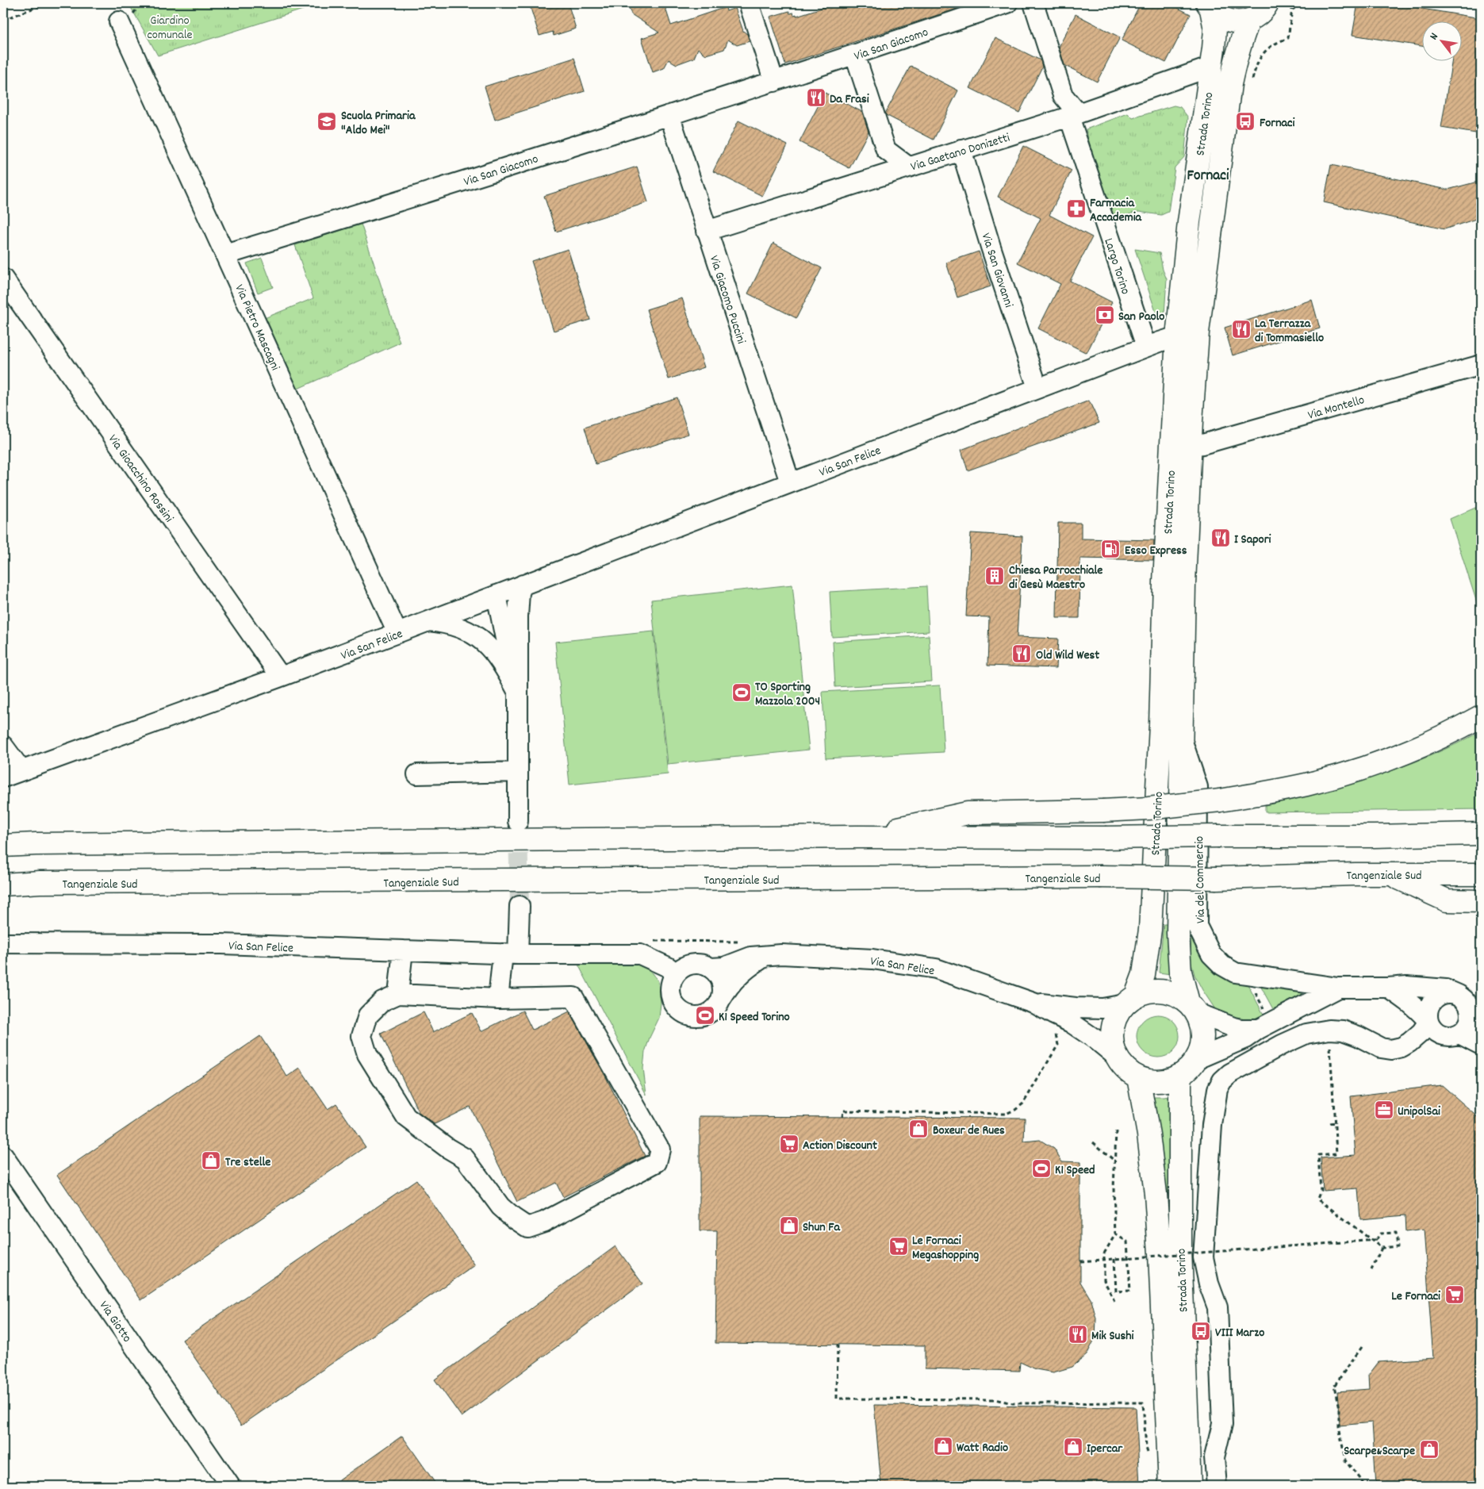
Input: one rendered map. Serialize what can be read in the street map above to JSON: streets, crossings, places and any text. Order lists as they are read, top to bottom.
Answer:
{
  "streets": {
    "main road": ["Strada Torino", "Tangenziale Sud"],
    "street": [
      "Via San Giacomo",
      "Via Gaetano Donizetti",
      "Largo Torino",
      "Via San Giovanni",
      "Via Giacomo Puccini",
      "Via Pietro Mascagni",
      "Via Montello",
      "Via San Felice",
      "Via Gioacchino Rossini",
      "Via del Commercio",
      "Via Giotto"
    ]
  },
  "crossings": [
    ["Via San Giacomo", "Via Giacomo Puccini"],
    ["Via San Giacomo", "Via Pietro Mascagni"],
    ["Strada Torino", "Via Gaetano Donizetti"],
    ["Strada Torino", "Via Montello"],
    ["Strada Torino", "Via San Felice"],
    ["Strada Torino", "Via del Commercio"],
    ["Via Gaetano Donizetti", "Largo Torino"],
    ["Via Gaetano Donizetti", "Via San Giovanni"],
    ["Via Gaetano Donizetti", "Via Giacomo Puccini"],
    ["Largo Torino", "Via San Felice"],
    ["Via San Giovanni", "Via San Felice"],
    ["Via Giacomo Puccini", "Via San Felice"],
    ["Via Pietro Mascagni", "Via San Felice"],
    ["Via San Felice", "Via Gioacchino Rossini"],
    ["Via San Felice", "Via del Commercio"]
  ],
  "districts": ["Fornaci"],
  "parks": ["Giardino comunale"],
  "places": {
    "restaurant": [
      "Da Frasi",
      "La Terrazza di Tommasiello",
      "I Sapori",
      "Old Wild West",
      "Mik Sushi"
    ],
    "school or university": ["Scuola Primaria \"Aldo Mei\""],
    "bus stop": ["Fornaci", "VIII Marzo"],
    "pharmacy": ["Farmacia Accademia"],
    "bank": ["San Paolo"],
    "fuel station": ["Esso Express"],
    "building": ["Chiesa Parrocchiale di Gesù Maestro"],
    "sports": ["TO Sporting Mazzola 2004", "K1 Speed Torino", "K1 Speed"],
    "office": ["UnipolSai"],
    "shop": [
      "Boxeur de Rues",
      "Tre stelle",
      "Shun Fa",
      "Watt Radio",
      "Ipercar",
      "Scarpe&Scarpe"
    ],
    "supermarket": ["Action Discount", "Le Fornaci Megashopping", "Le Fornaci"]
  },
  "north": "top left"
}
